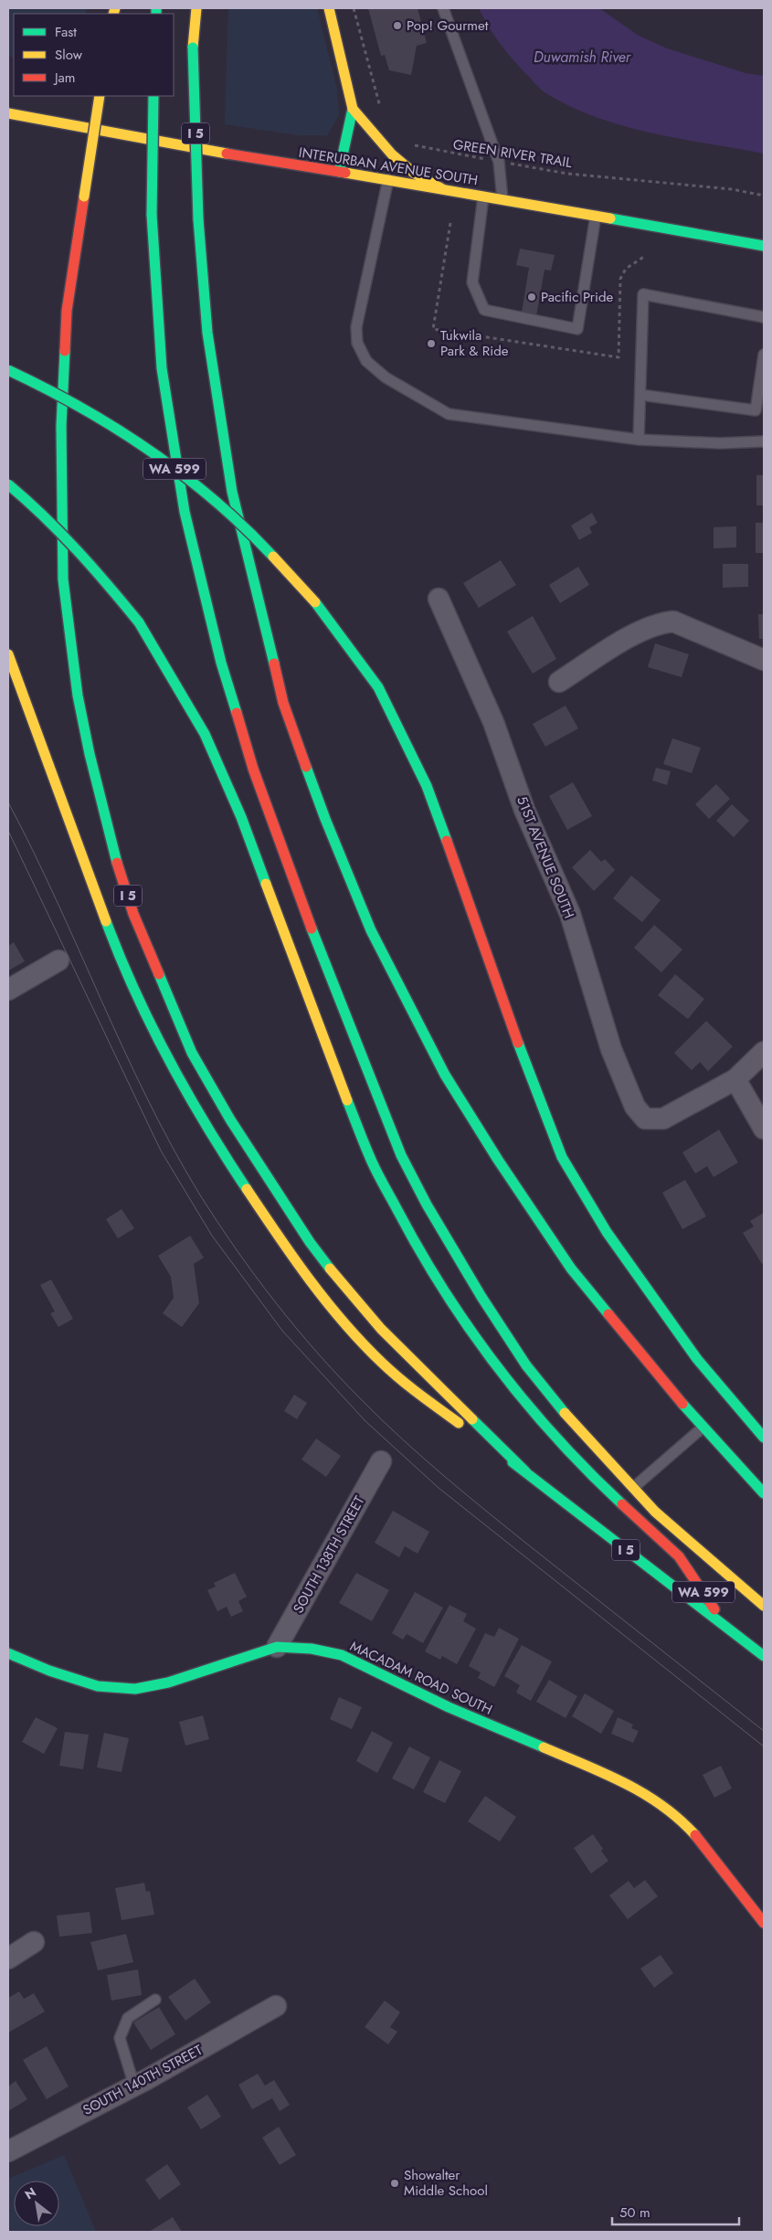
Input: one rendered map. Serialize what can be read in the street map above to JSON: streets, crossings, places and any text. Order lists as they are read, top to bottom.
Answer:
{
  "streets": {
    "main road": [
      "I 5",
      "INTERURBAN AVENUE SOUTH",
      "WA 599",
      "MACADAM ROAD SOUTH"
    ],
    "street": ["51ST AVENUE SOUTH", "SOUTH 138TH STREET", "SOUTH 140TH STREET"],
    "path": ["GREEN RIVER TRAIL"]
  },
  "crossings": [
    ["I 5", "WA 599"],
    ["SOUTH 138TH STREET", "MACADAM ROAD SOUTH"]
  ],
  "water": ["Duwamish River"],
  "places": [
    "Pop! Gourmet",
    "Pacific Pride",
    "Tukwila Park & Ride",
    "Showalter Middle School"
  ],
  "legend": ["Fast", "Slow", "Jam"],
  "scale_bar": "50 m",
  "north": "top left"
}
